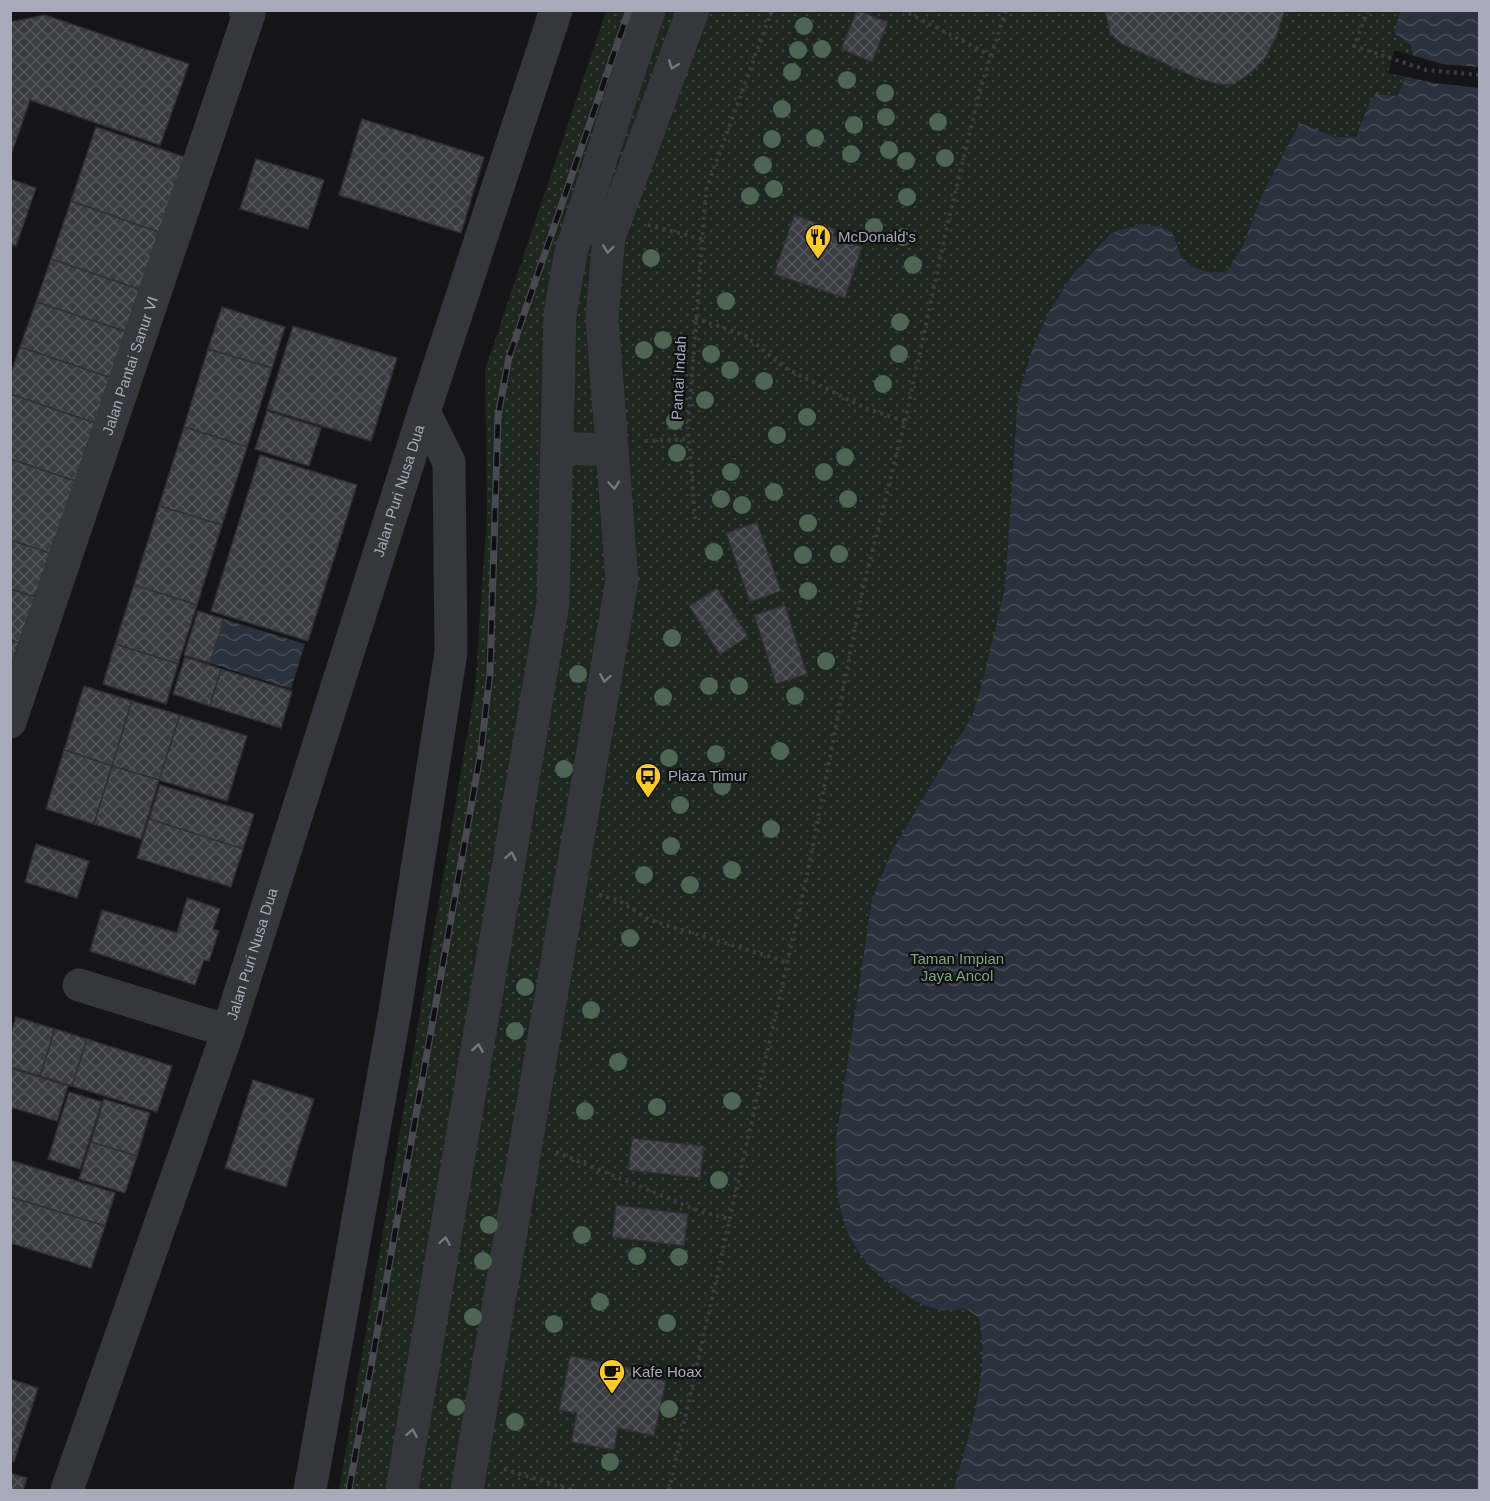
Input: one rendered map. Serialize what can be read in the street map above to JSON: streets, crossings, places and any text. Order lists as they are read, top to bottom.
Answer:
{
  "streets": {
    "street": ["Jalan Pantai Sanur VI", "Jalan Puri Nusa Dua"],
    "path": ["Pantai Indah"]
  },
  "parks": ["Taman Impian Jaya Ancol"],
  "places": {
    "restaurant": ["McDonald's"],
    "bus stop": ["Plaza Timur"],
    "cafe": ["Kafe Hoax"]
  }
}
